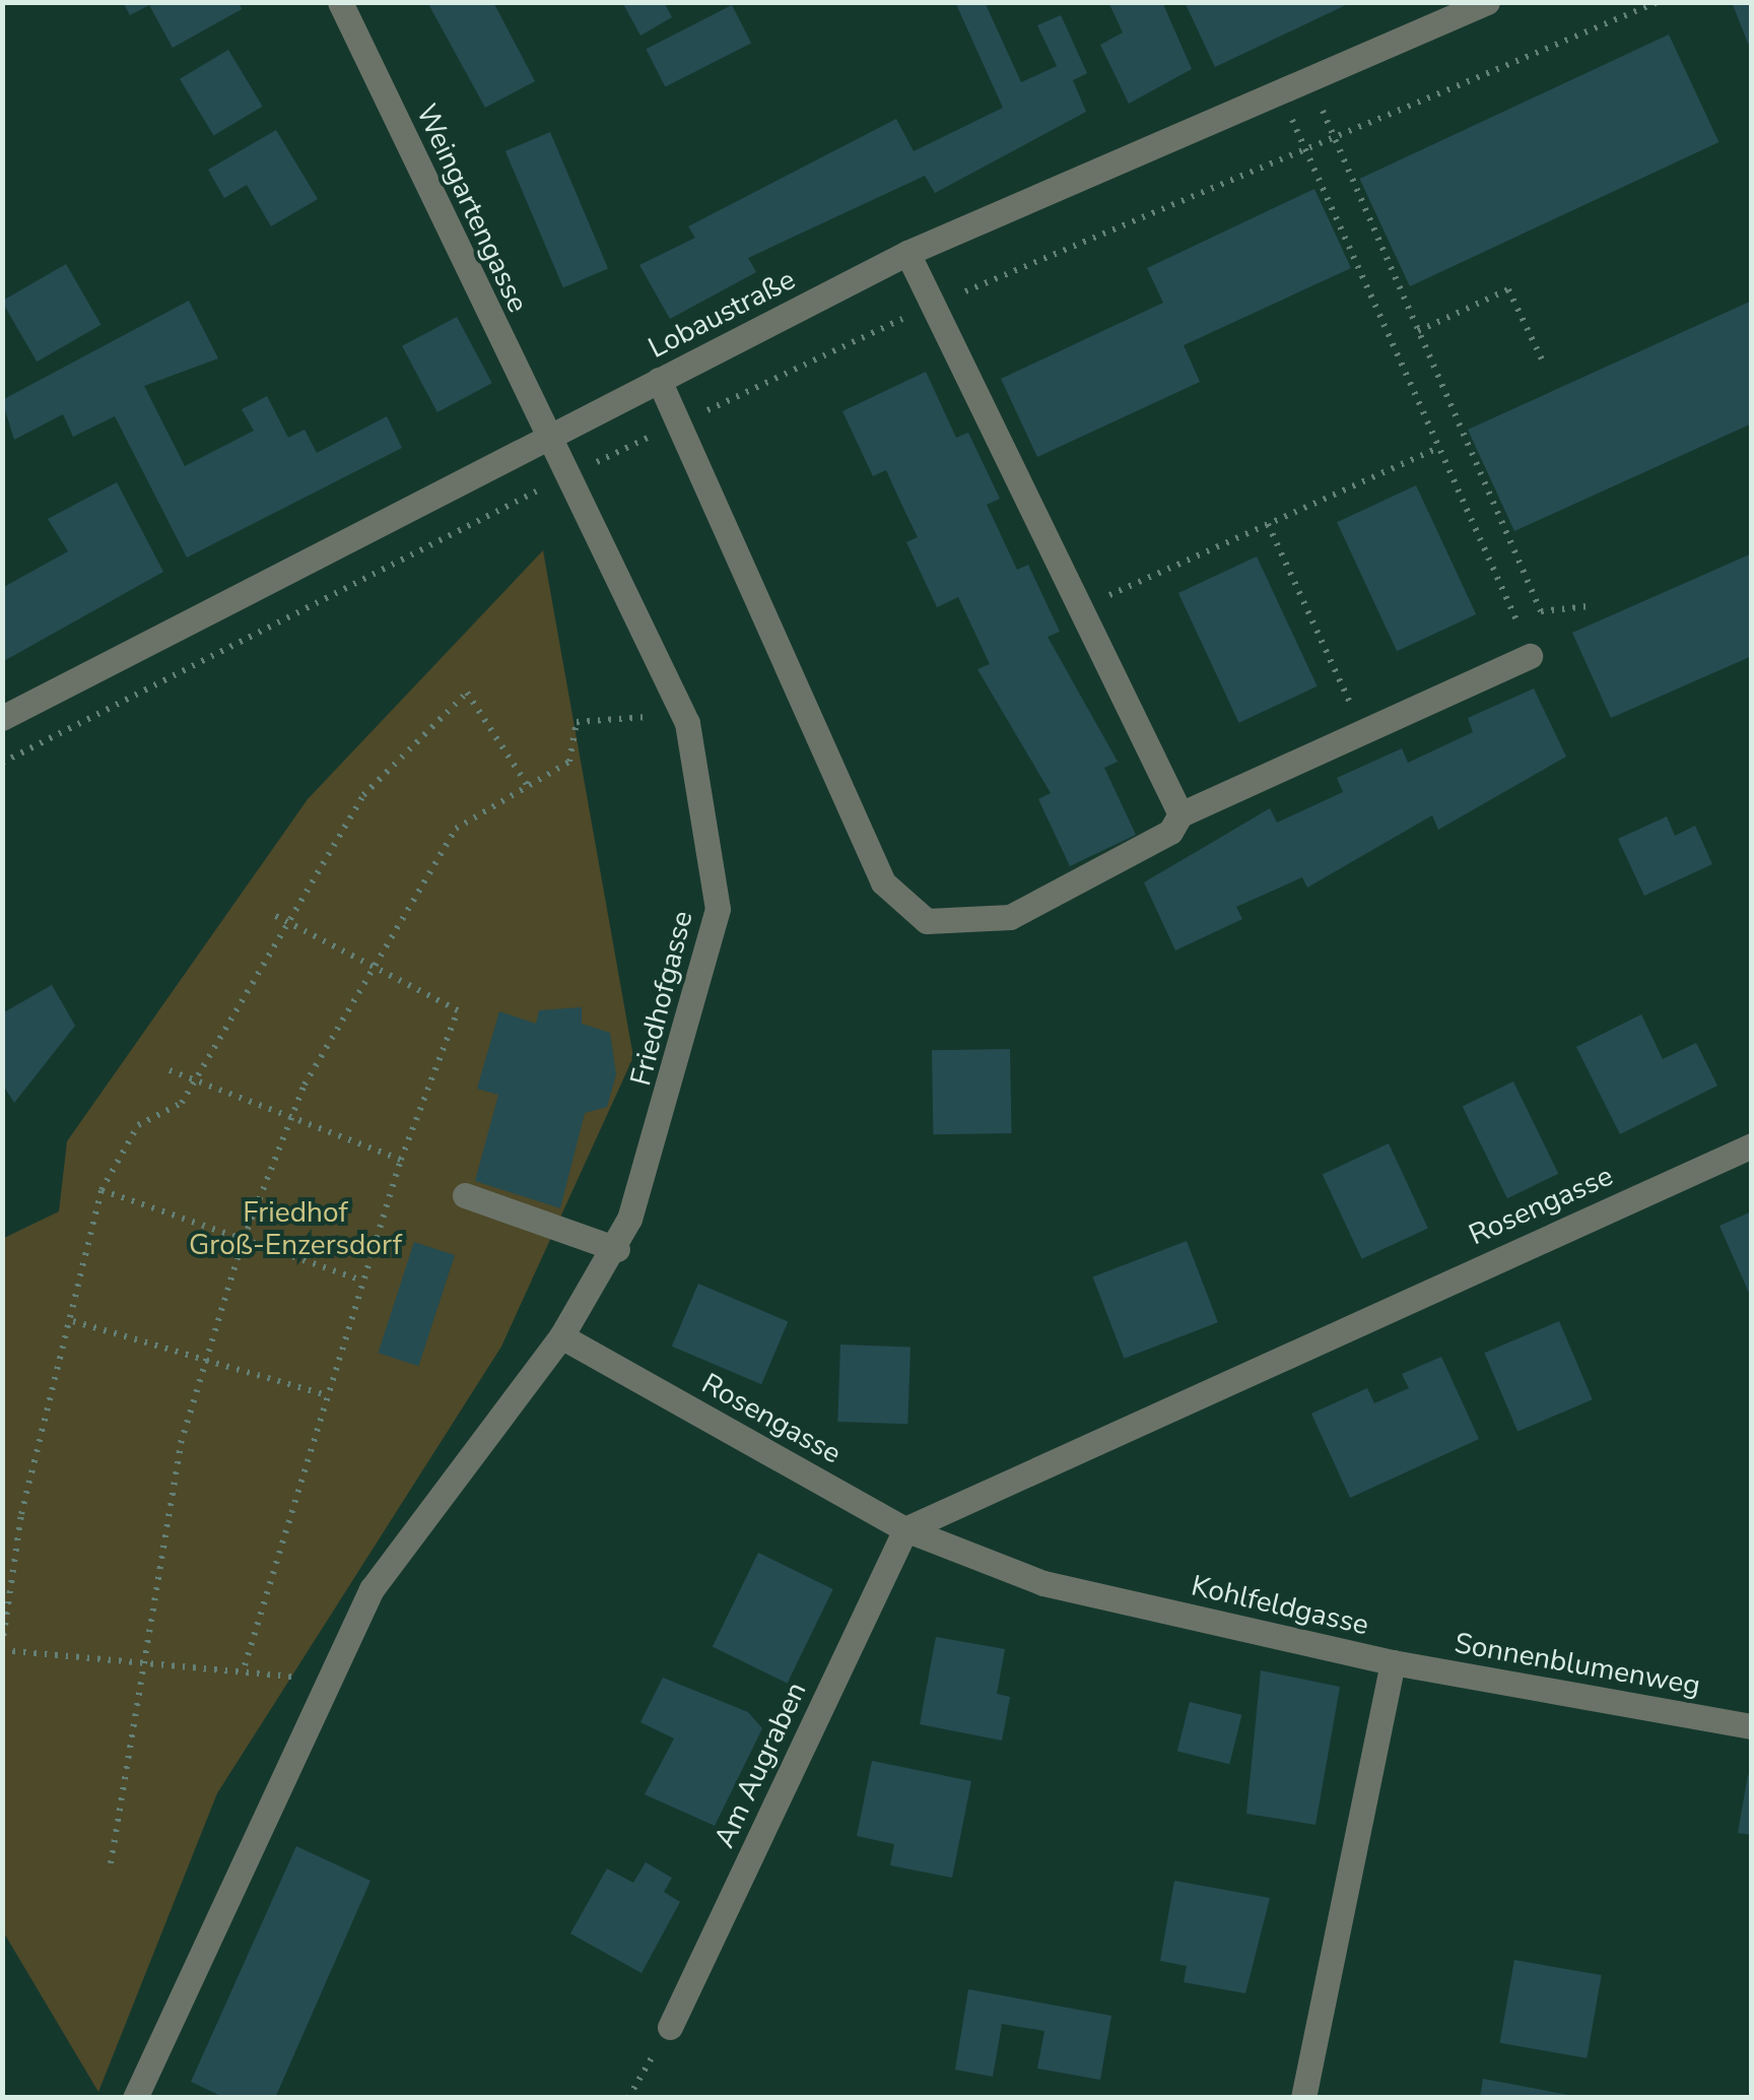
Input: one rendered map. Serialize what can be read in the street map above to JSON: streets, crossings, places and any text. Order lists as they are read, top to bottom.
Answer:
{
  "streets": {
    "street": [
      "Weingartengasse",
      "Lobaustraße",
      "Friedhofgasse",
      "Rosengasse",
      "Kohlfeldgasse",
      "Sonnenblumenweg",
      "Am Augraben"
    ]
  },
  "crossings": [
    ["Weingartengasse", "Lobaustraße"],
    ["Weingartengasse", "Friedhofgasse"],
    ["Lobaustraße", "Friedhofgasse"],
    ["Friedhofgasse", "Rosengasse"],
    ["Rosengasse", "Kohlfeldgasse"],
    ["Rosengasse", "Am Augraben"],
    ["Kohlfeldgasse", "Sonnenblumenweg"],
    ["Kohlfeldgasse", "Am Augraben"]
  ],
  "parks": ["Friedhof Groß-Enzersdorf"]
}
